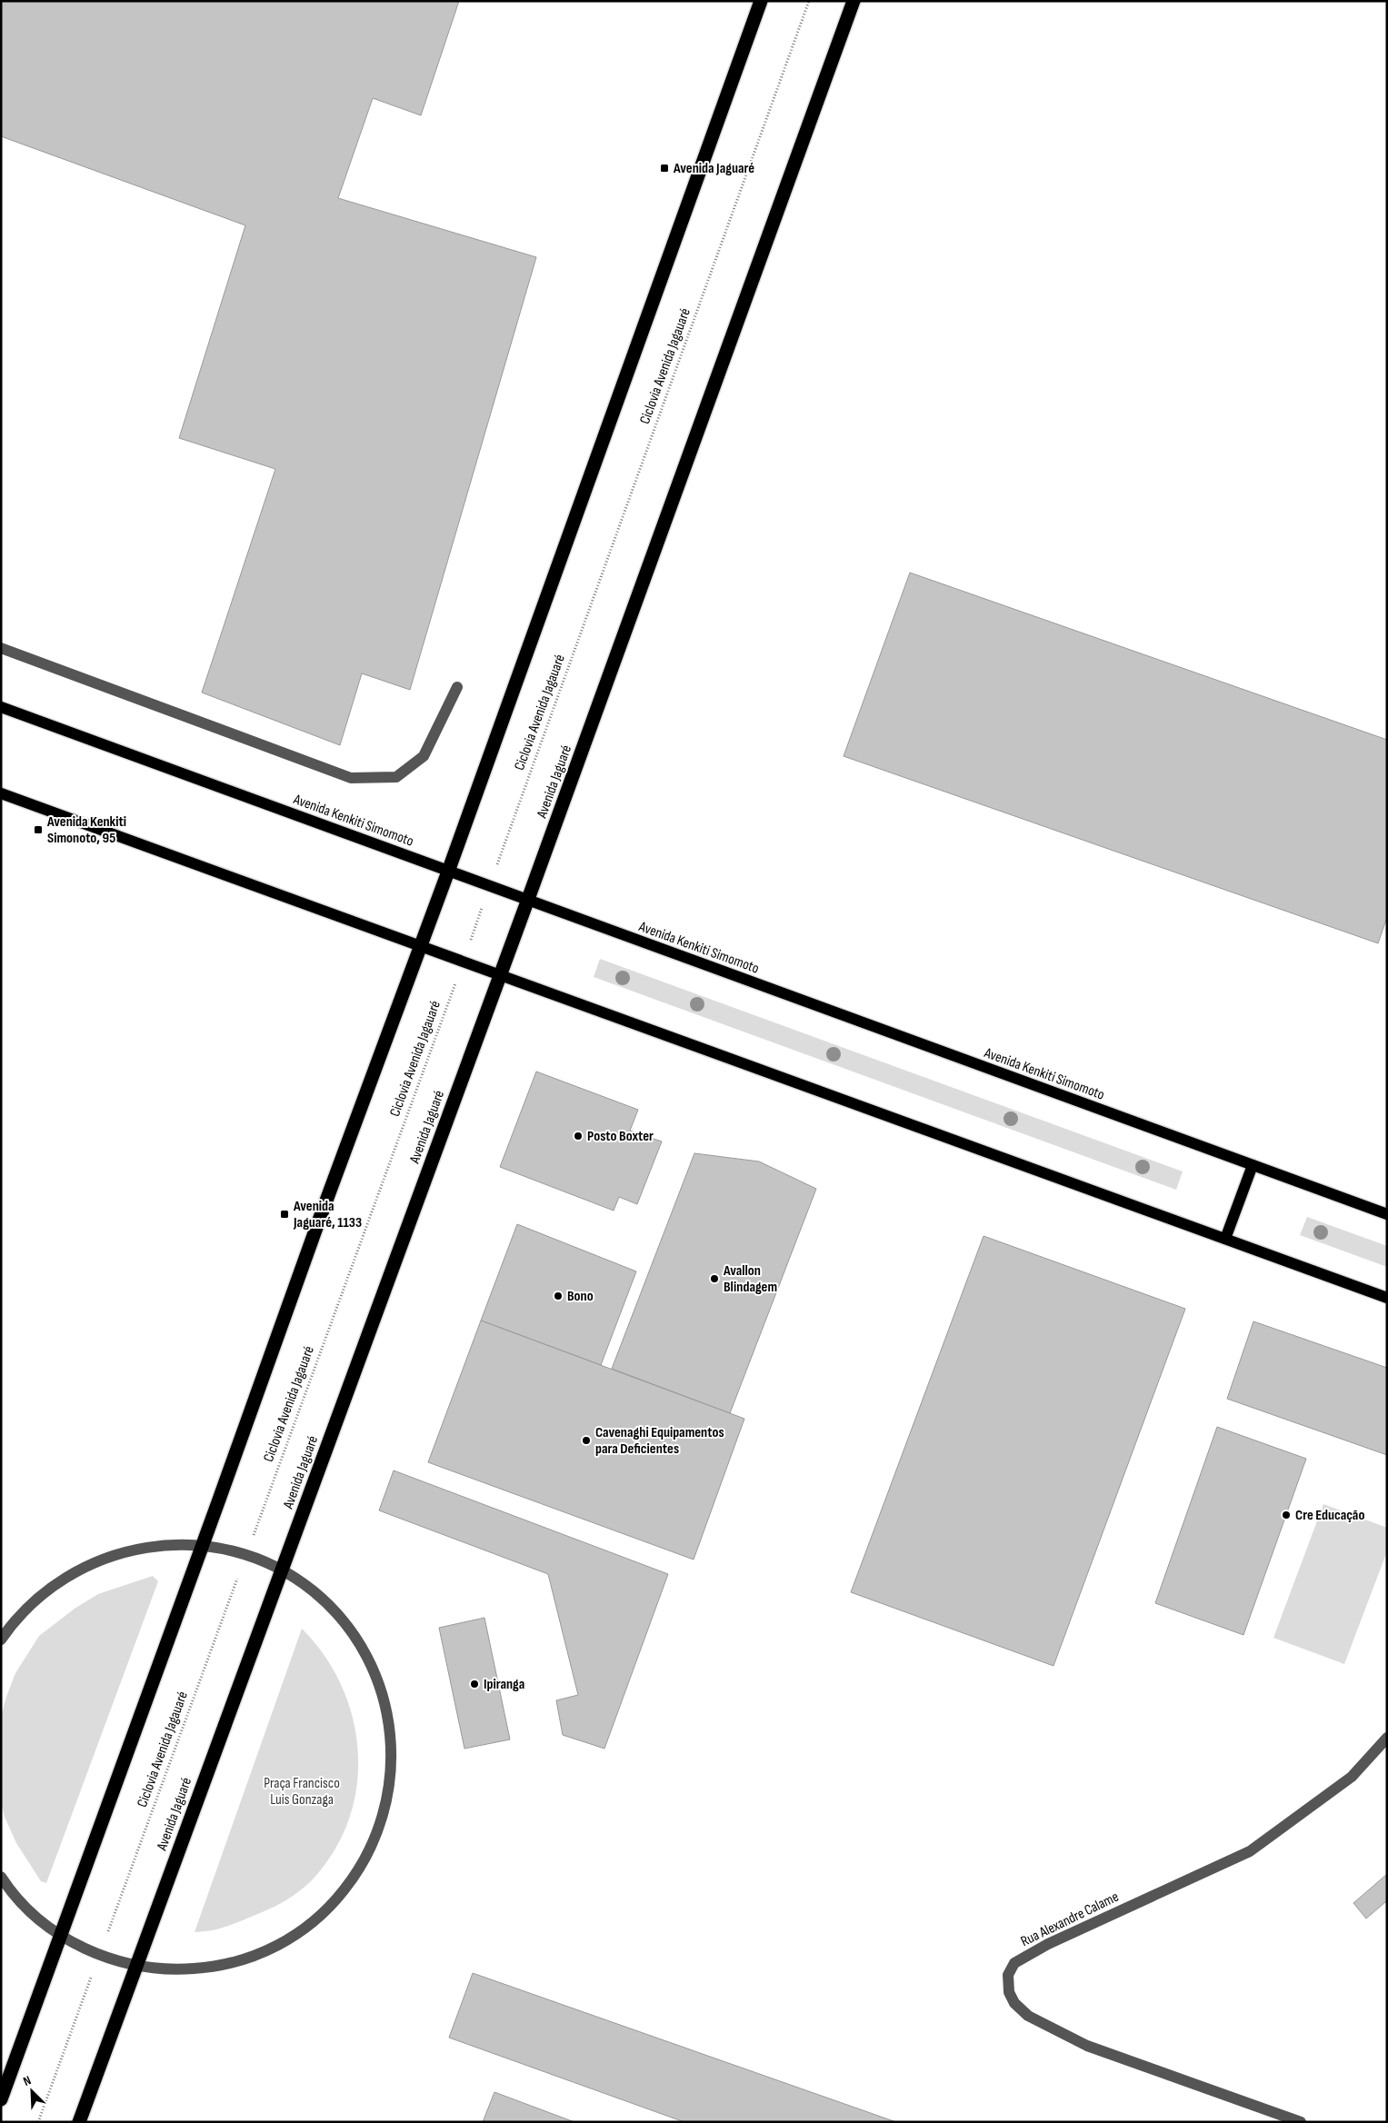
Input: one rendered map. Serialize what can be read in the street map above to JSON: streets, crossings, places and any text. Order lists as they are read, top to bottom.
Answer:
{
  "streets": {
    "highway": ["Avenida Jaguaré"],
    "main road": ["Avenida Kenkiti Simomoto"],
    "street": ["Rua Alexandre Calame"],
    "path": ["Ciclovia Avenida Jagauaré"]
  },
  "crossings": [
    ["Ciclovia Avenida Jagauaré", "Avenida Kenkiti Simomoto"],
    ["Avenida Jaguaré", "Avenida Kenkiti Simomoto"]
  ],
  "parks": ["Praça Francisco Luis Gonzaga"],
  "places": {
    "transit": ["Avenida Jaguaré", "Avenida Kenkiti Simonoto, 95", "Avenida Jaguaré, 1133"],
    "other": [
      "Posto Boxter",
      "Avallon Blindagem",
      "Bono",
      "Cavenaghi Equipamentos para Deficientes",
      "Cre Educação",
      "Ipiranga"
    ]
  },
  "north": "top left"
}
